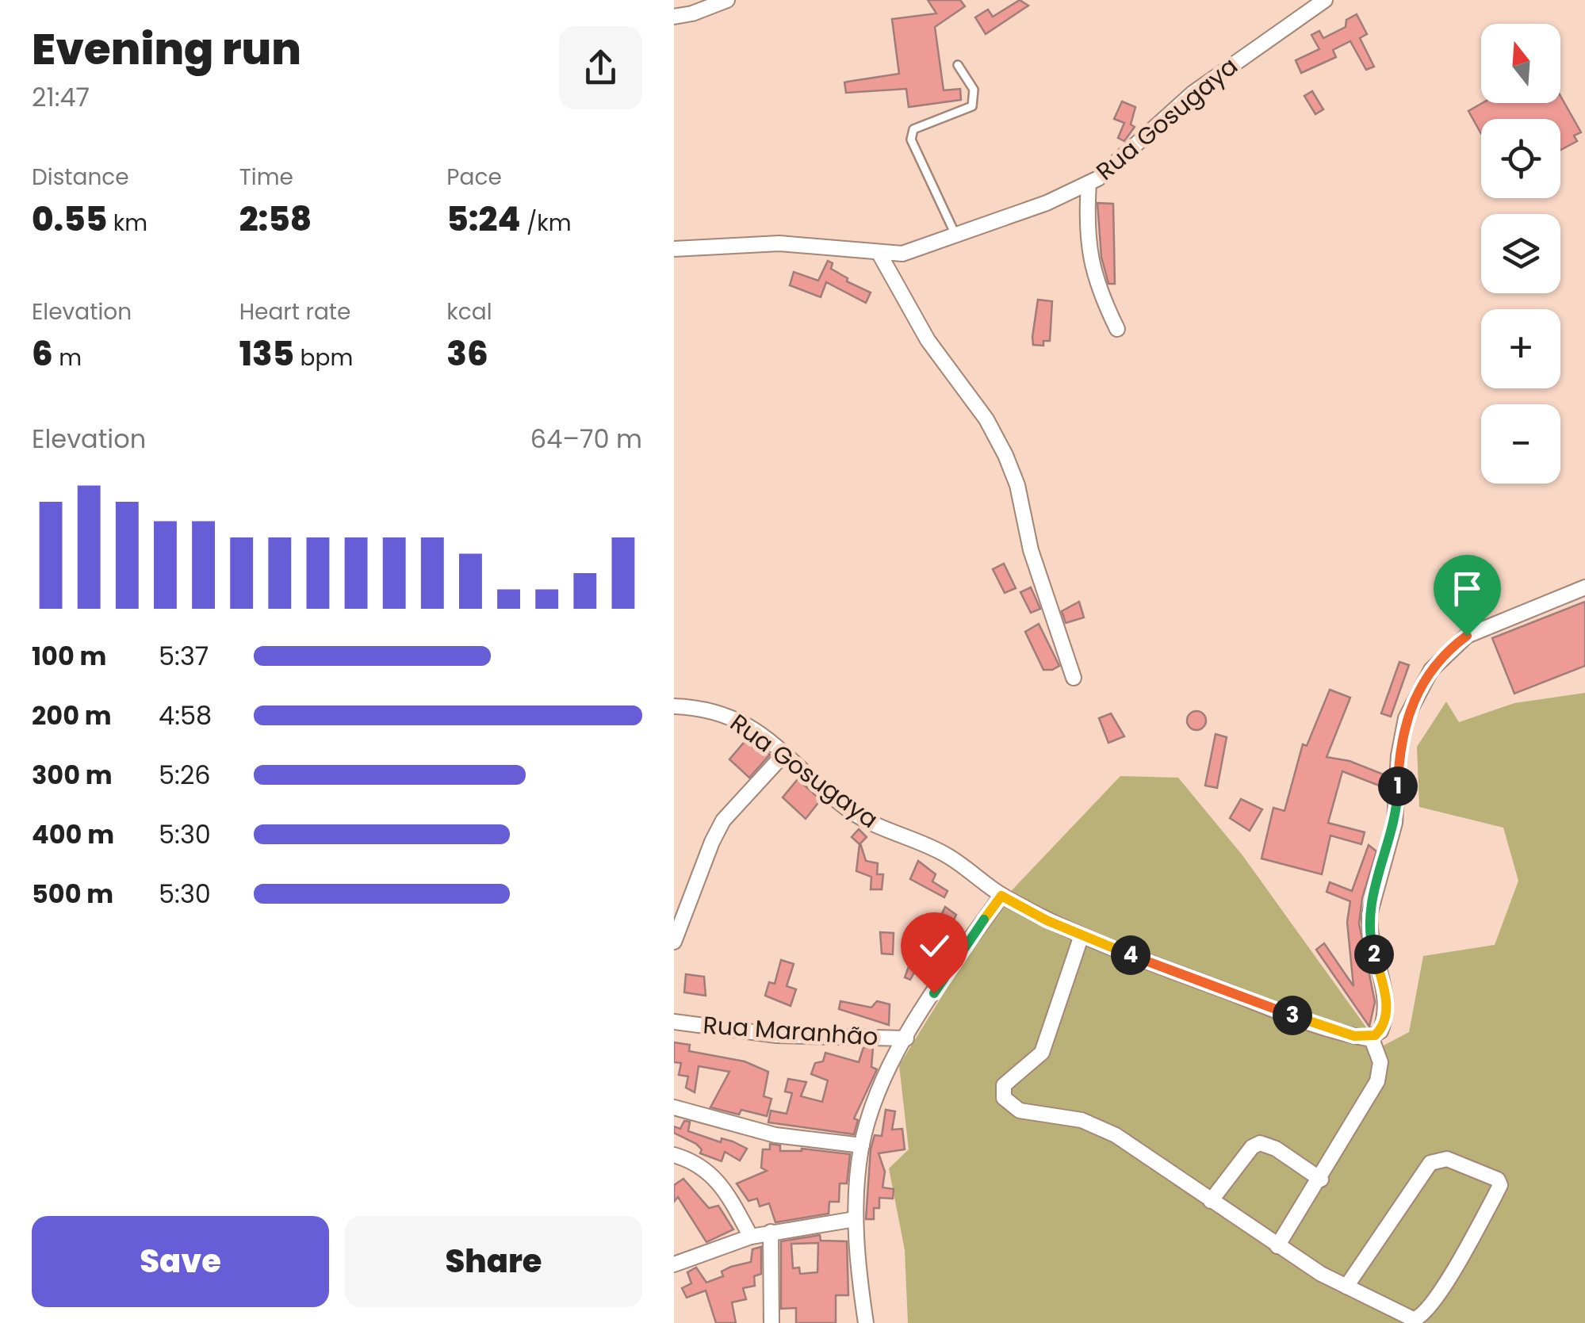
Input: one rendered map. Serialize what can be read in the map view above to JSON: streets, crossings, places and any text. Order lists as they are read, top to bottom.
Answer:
{
  "streets": {
    "street": ["Rua Gosugaya", "Rua Maranhão"]
  },
  "north": "top",
  "page": {
    "heading": ["Evening run", "21:47"],
    "map_buttons": ["+", "−"],
    "stats": [
      ["Distance", "0.55 km"],
      ["Time", "2:58"],
      ["Pace", "5:24 /km"],
      ["Elevation", "6 m"],
      ["Heart rate", "135 bpm"],
      ["kcal", "36"]
    ],
    "chart": ["Elevation", "64–70 m"],
    "list": [
      {
        "name": "100 m",
        "note": "5:37"
      },
      {
        "name": "200 m",
        "note": "4:58"
      },
      {
        "name": "300 m",
        "note": "5:26"
      },
      {
        "name": "400 m",
        "note": "5:30"
      },
      {
        "name": "500 m",
        "note": "5:30"
      }
    ],
    "pins": [
      "1",
      "2",
      "4",
      "3"
    ],
    "buttons": ["Save", "Share"]
  }
}
